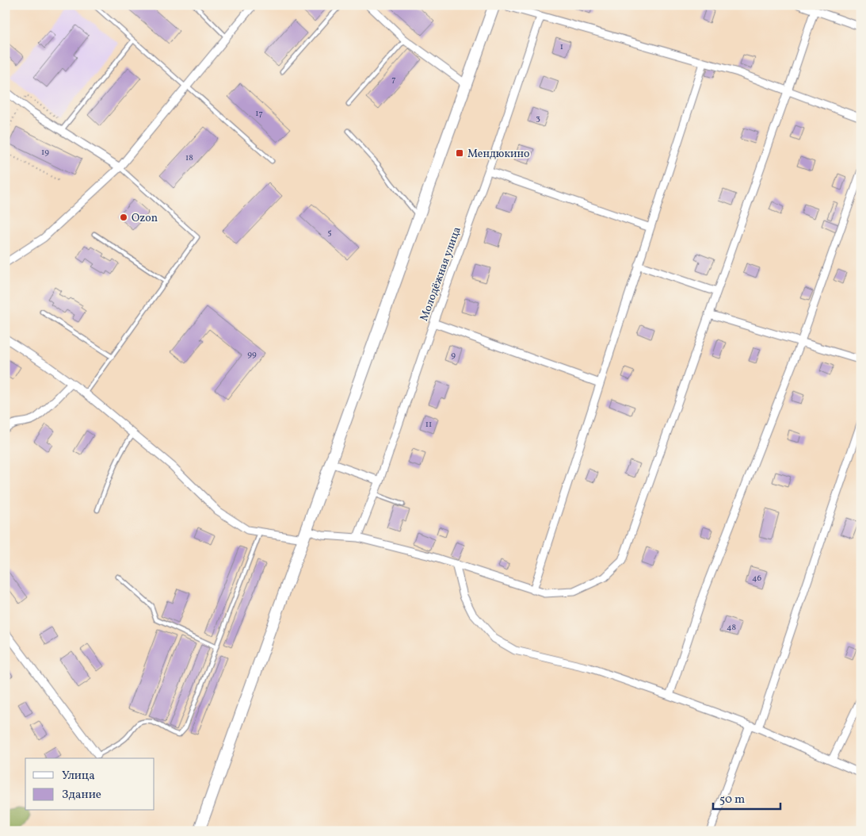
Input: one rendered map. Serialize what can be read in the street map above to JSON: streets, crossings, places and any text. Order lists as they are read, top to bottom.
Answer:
{
  "streets": {
    "street": ["Молодёжная улица"]
  },
  "places": {
    "transit": ["Мендюкино"],
    "other": ["Ozon"]
  },
  "house_numbers": [
    "1",
    "7",
    "17",
    "3",
    "19",
    "18",
    "5",
    "99",
    "9",
    "11",
    "46",
    "48"
  ],
  "legend": ["Улица", "Здание"],
  "scale_bar": "50 m"
}
